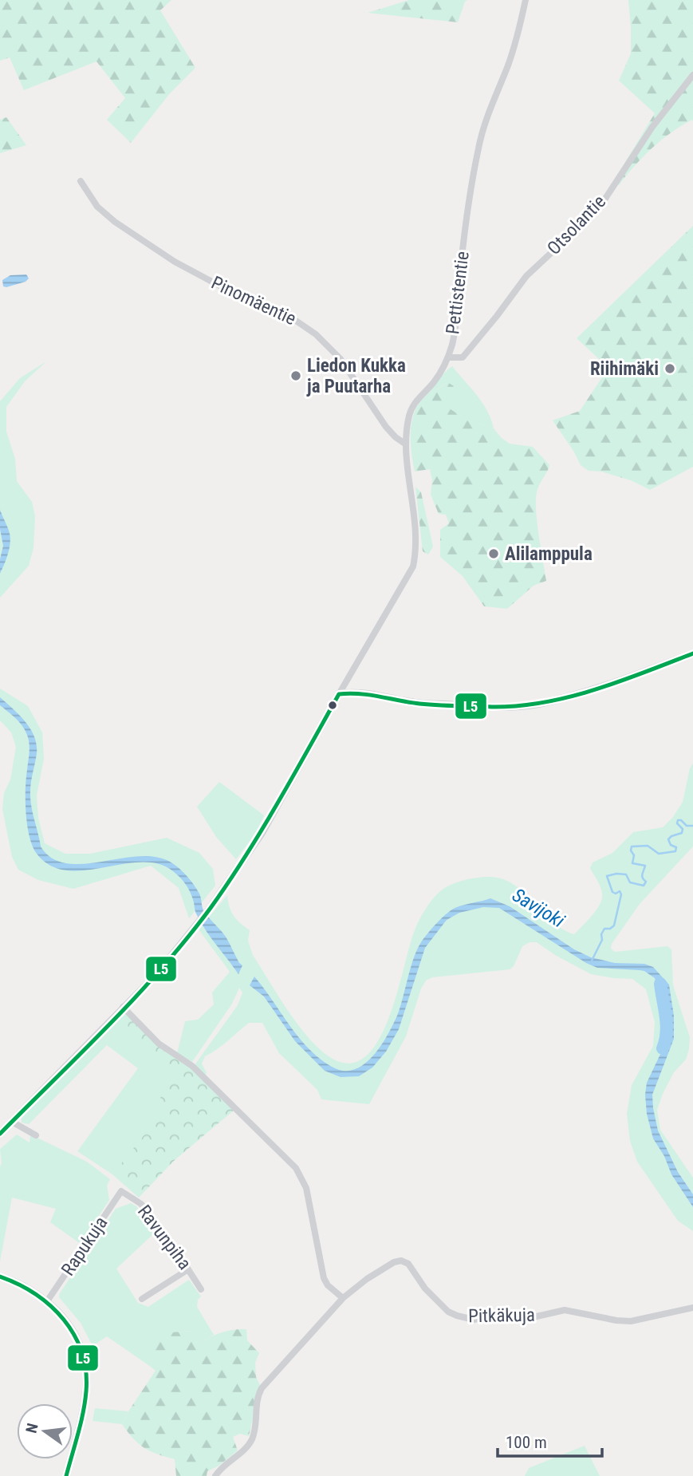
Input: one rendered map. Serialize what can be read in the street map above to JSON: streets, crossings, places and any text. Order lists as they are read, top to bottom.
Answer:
{
  "streets": {
    "street": [
      "Otsolantie",
      "Pettistentie",
      "Pinomäentie",
      "Ravunpiha",
      "Rapukuja",
      "Pitkäkuja"
    ]
  },
  "crossings": [
    ["Otsolantie", "Pettistentie"],
    ["Pettistentie", "Pinomäentie"],
    ["Ravunpiha", "Rapukuja"]
  ],
  "water": ["Savijoki"],
  "places": ["Riihimäki", "Liedon Kukka ja Puutarha", "Alilamppula"],
  "lines": ["transit line L5"],
  "scale_bar": "100 m",
  "north": "left"
}
